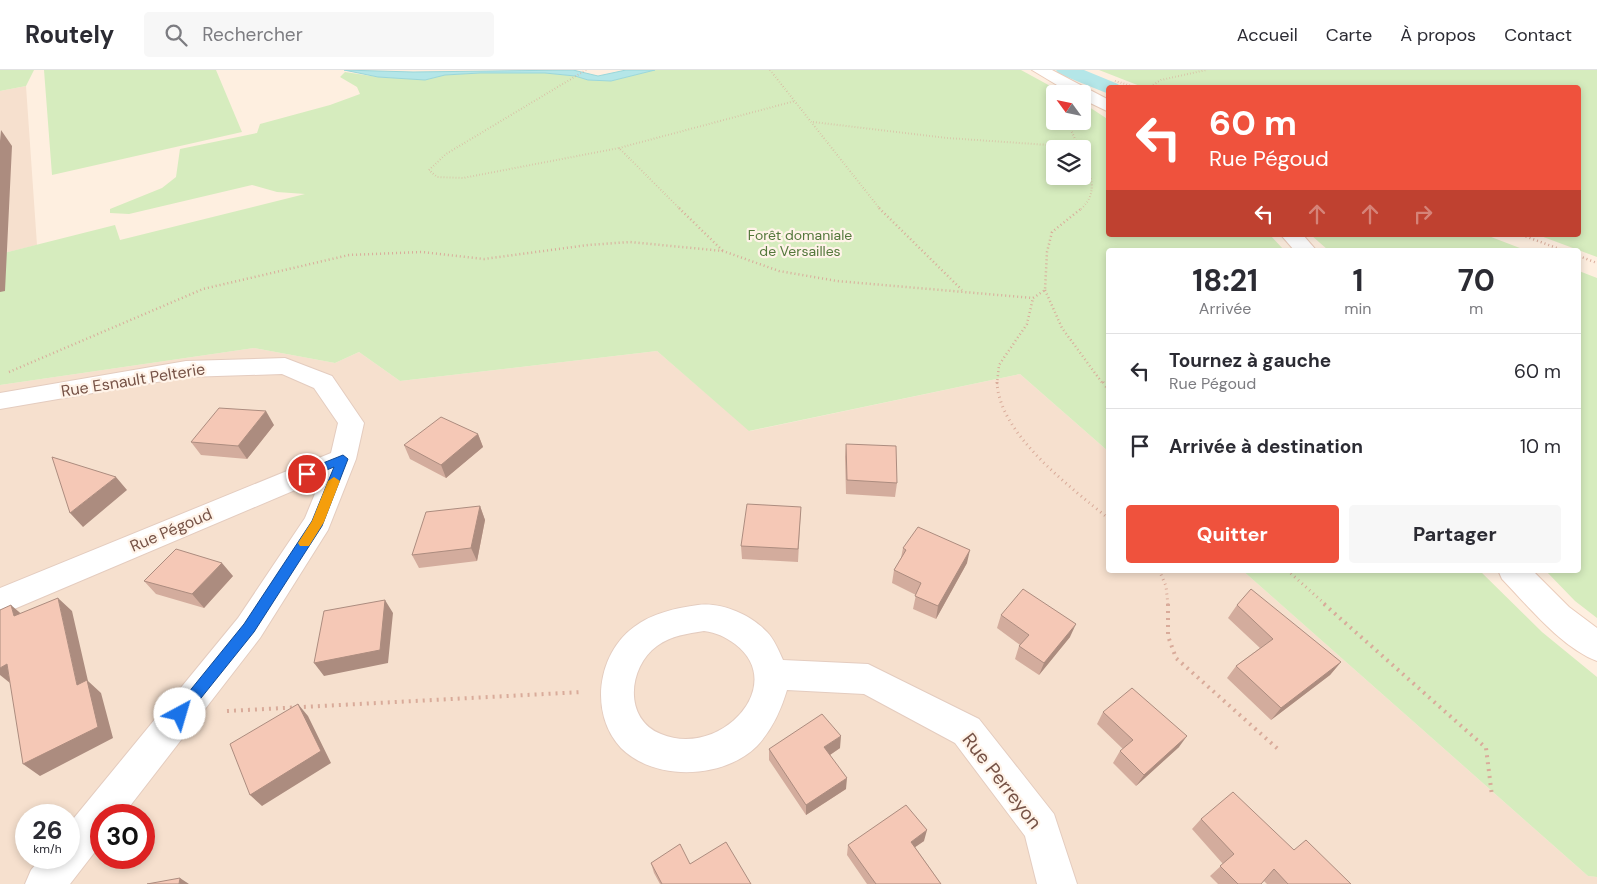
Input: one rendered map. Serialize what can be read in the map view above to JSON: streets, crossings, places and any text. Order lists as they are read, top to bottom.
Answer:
{
  "streets": {
    "street": ["Rue Esnault Pelterie", "Rue Pégoud", "Rue Perreyon"]
  },
  "crossings": [
    ["Rue Esnault Pelterie", "Rue Pégoud"]
  ],
  "parks": ["Forêt domaniale de Versailles"],
  "north": "top left",
  "page": {
    "header": "Routely",
    "search": "Rechercher",
    "nav": [
      "Accueil",
      "Carte",
      "À propos",
      "Contact"
    ],
    "turn": ["60 m", "Rue Pégoud"],
    "eta": [
      "18:21",
      "Arrivée",
      "1",
      "min",
      "70",
      "m"
    ],
    "list": [
      {
        "name": "Tournez à gauche",
        "note": "Rue Pégoud",
        "value": "60 m"
      },
      {
        "name": "Arrivée à destination",
        "value": "10 m"
      }
    ],
    "buttons": ["Quitter", "Partager"],
    "speed": "26 km/h",
    "limit": "30"
  }
}
